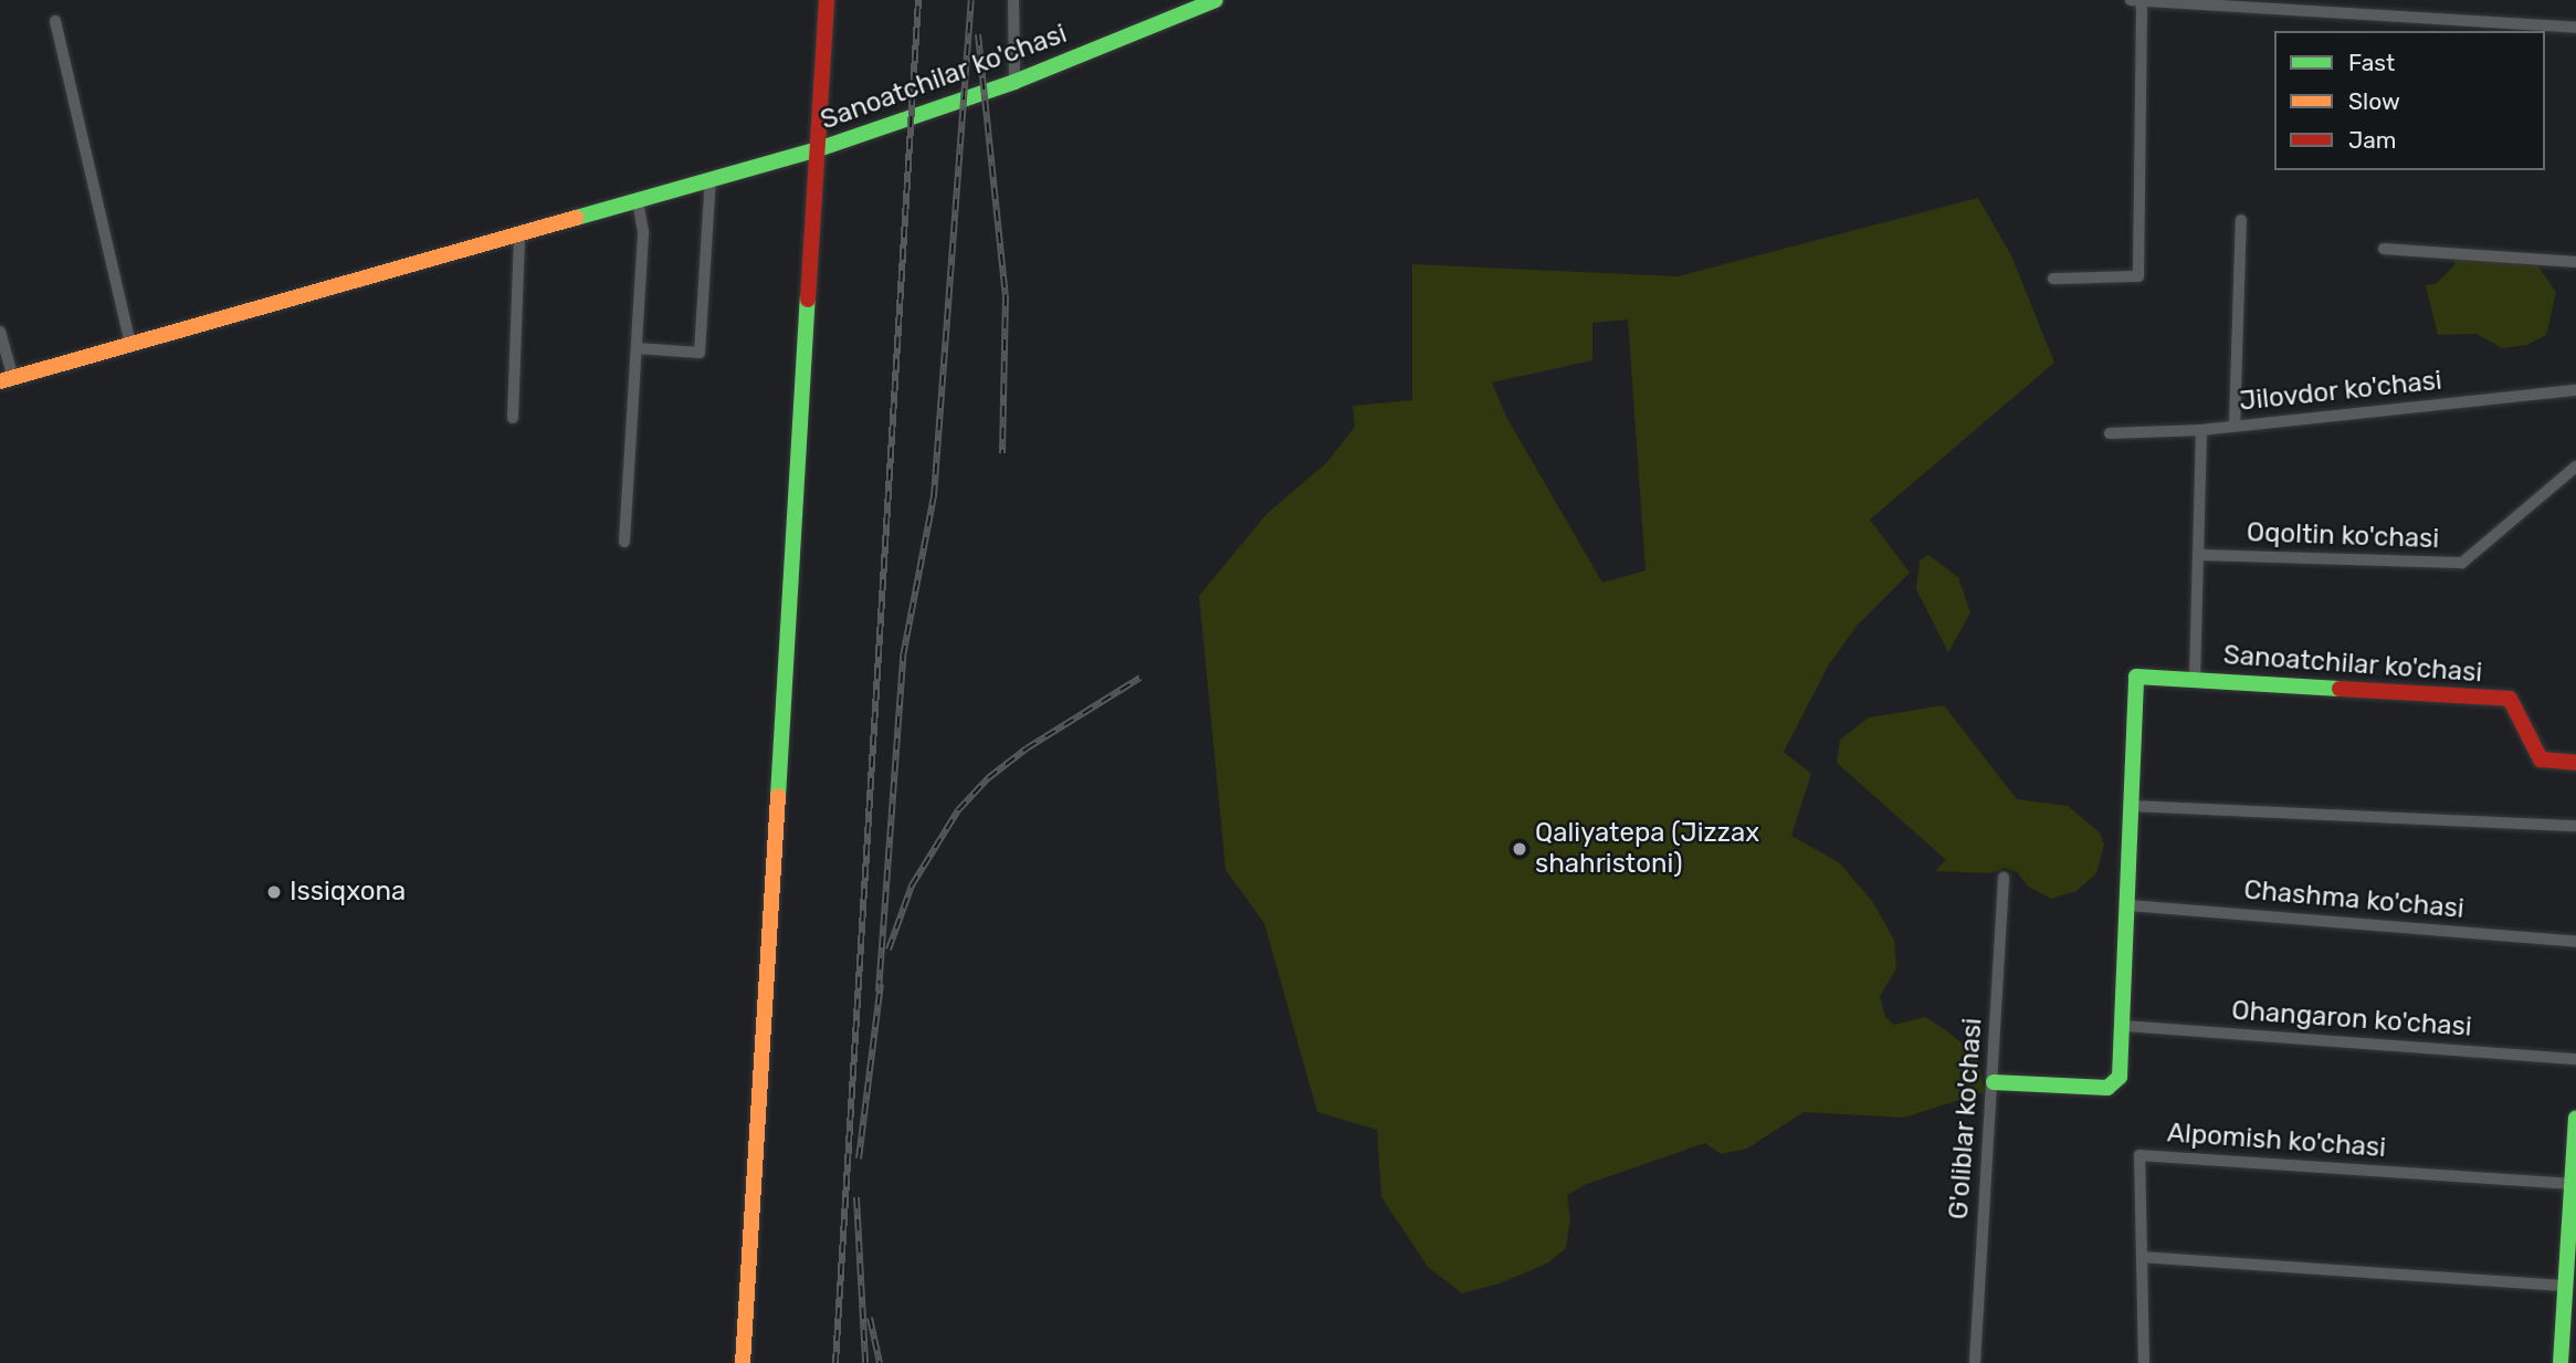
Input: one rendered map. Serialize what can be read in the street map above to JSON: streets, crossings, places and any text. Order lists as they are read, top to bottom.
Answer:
{
  "streets": {
    "street": [
      "Sanoatchilar ko'chasi",
      "Jilovdor ko'chasi",
      "Oqoltin ko'chasi",
      "Chashma ko'chasi",
      "Ohangaron ko'chasi",
      "G'oliblar ko'chasi",
      "Alpomish ko'chasi"
    ]
  },
  "places": ["Qaliyatepa (Jizzax shahristoni)", "Issiqxona"],
  "legend": ["Fast", "Slow", "Jam"]
}
